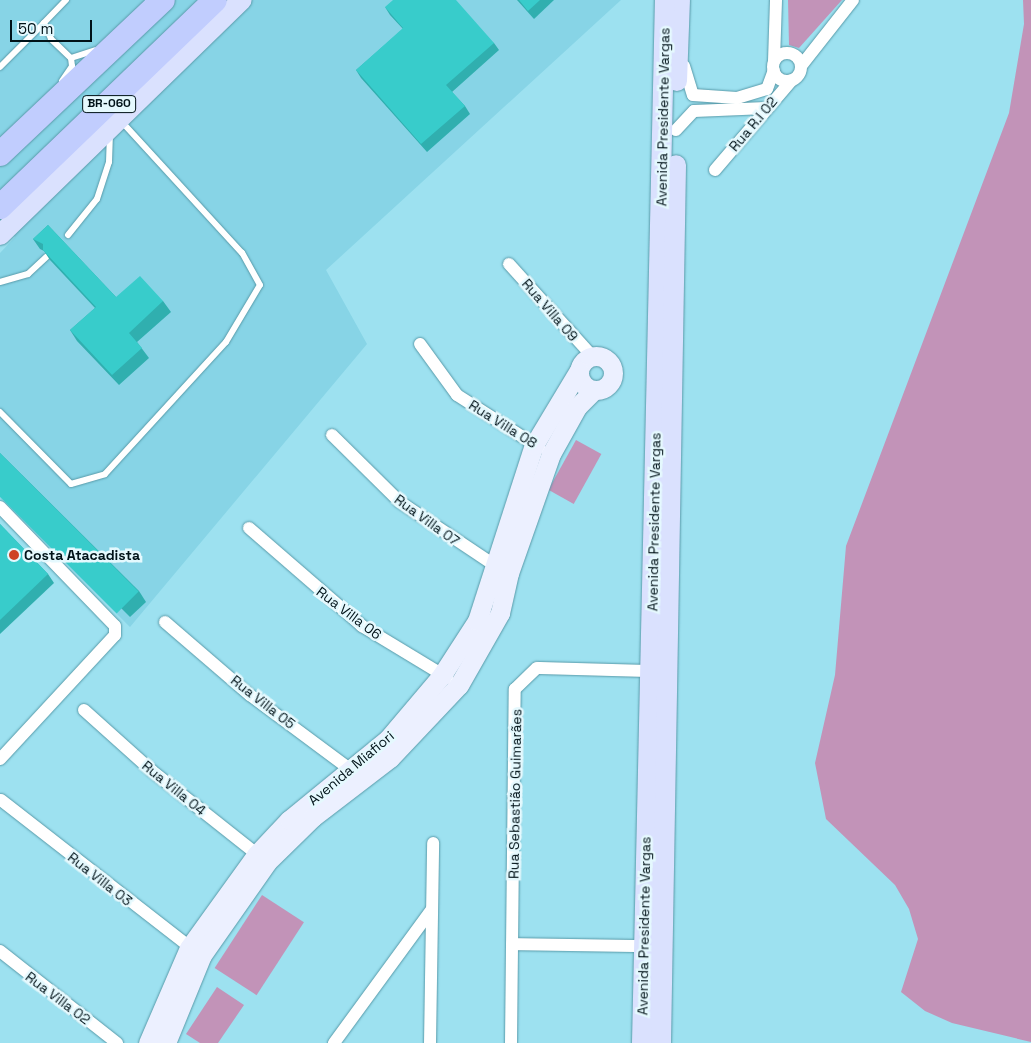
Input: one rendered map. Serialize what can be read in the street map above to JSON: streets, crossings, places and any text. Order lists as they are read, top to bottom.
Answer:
{
  "streets": {
    "highway": ["BR-060"],
    "main road": ["Avenida Presidente Vargas"],
    "street": [
      "Rua R.I 02",
      "Rua Villa 09",
      "Rua Villa 08",
      "Rua Villa 07",
      "Rua Villa 06",
      "Rua Villa 05",
      "Avenida Miafiori",
      "Rua Villa 04",
      "Rua Sebastião Guimarães",
      "Rua Villa 03",
      "Rua Villa 02"
    ]
  },
  "crossings": [
    ["Avenida Presidente Vargas", "Rua Sebastião Guimarães"],
    ["Rua Villa 09", "Avenida Miafiori"],
    ["Rua Villa 08", "Avenida Miafiori"],
    ["Rua Villa 07", "Avenida Miafiori"],
    ["Rua Villa 06", "Avenida Miafiori"],
    ["Rua Villa 05", "Avenida Miafiori"],
    ["Avenida Miafiori", "Rua Villa 04"],
    ["Avenida Miafiori", "Rua Villa 03"]
  ],
  "places": ["Costa Atacadista"],
  "scale_bar": "50 m"
}
